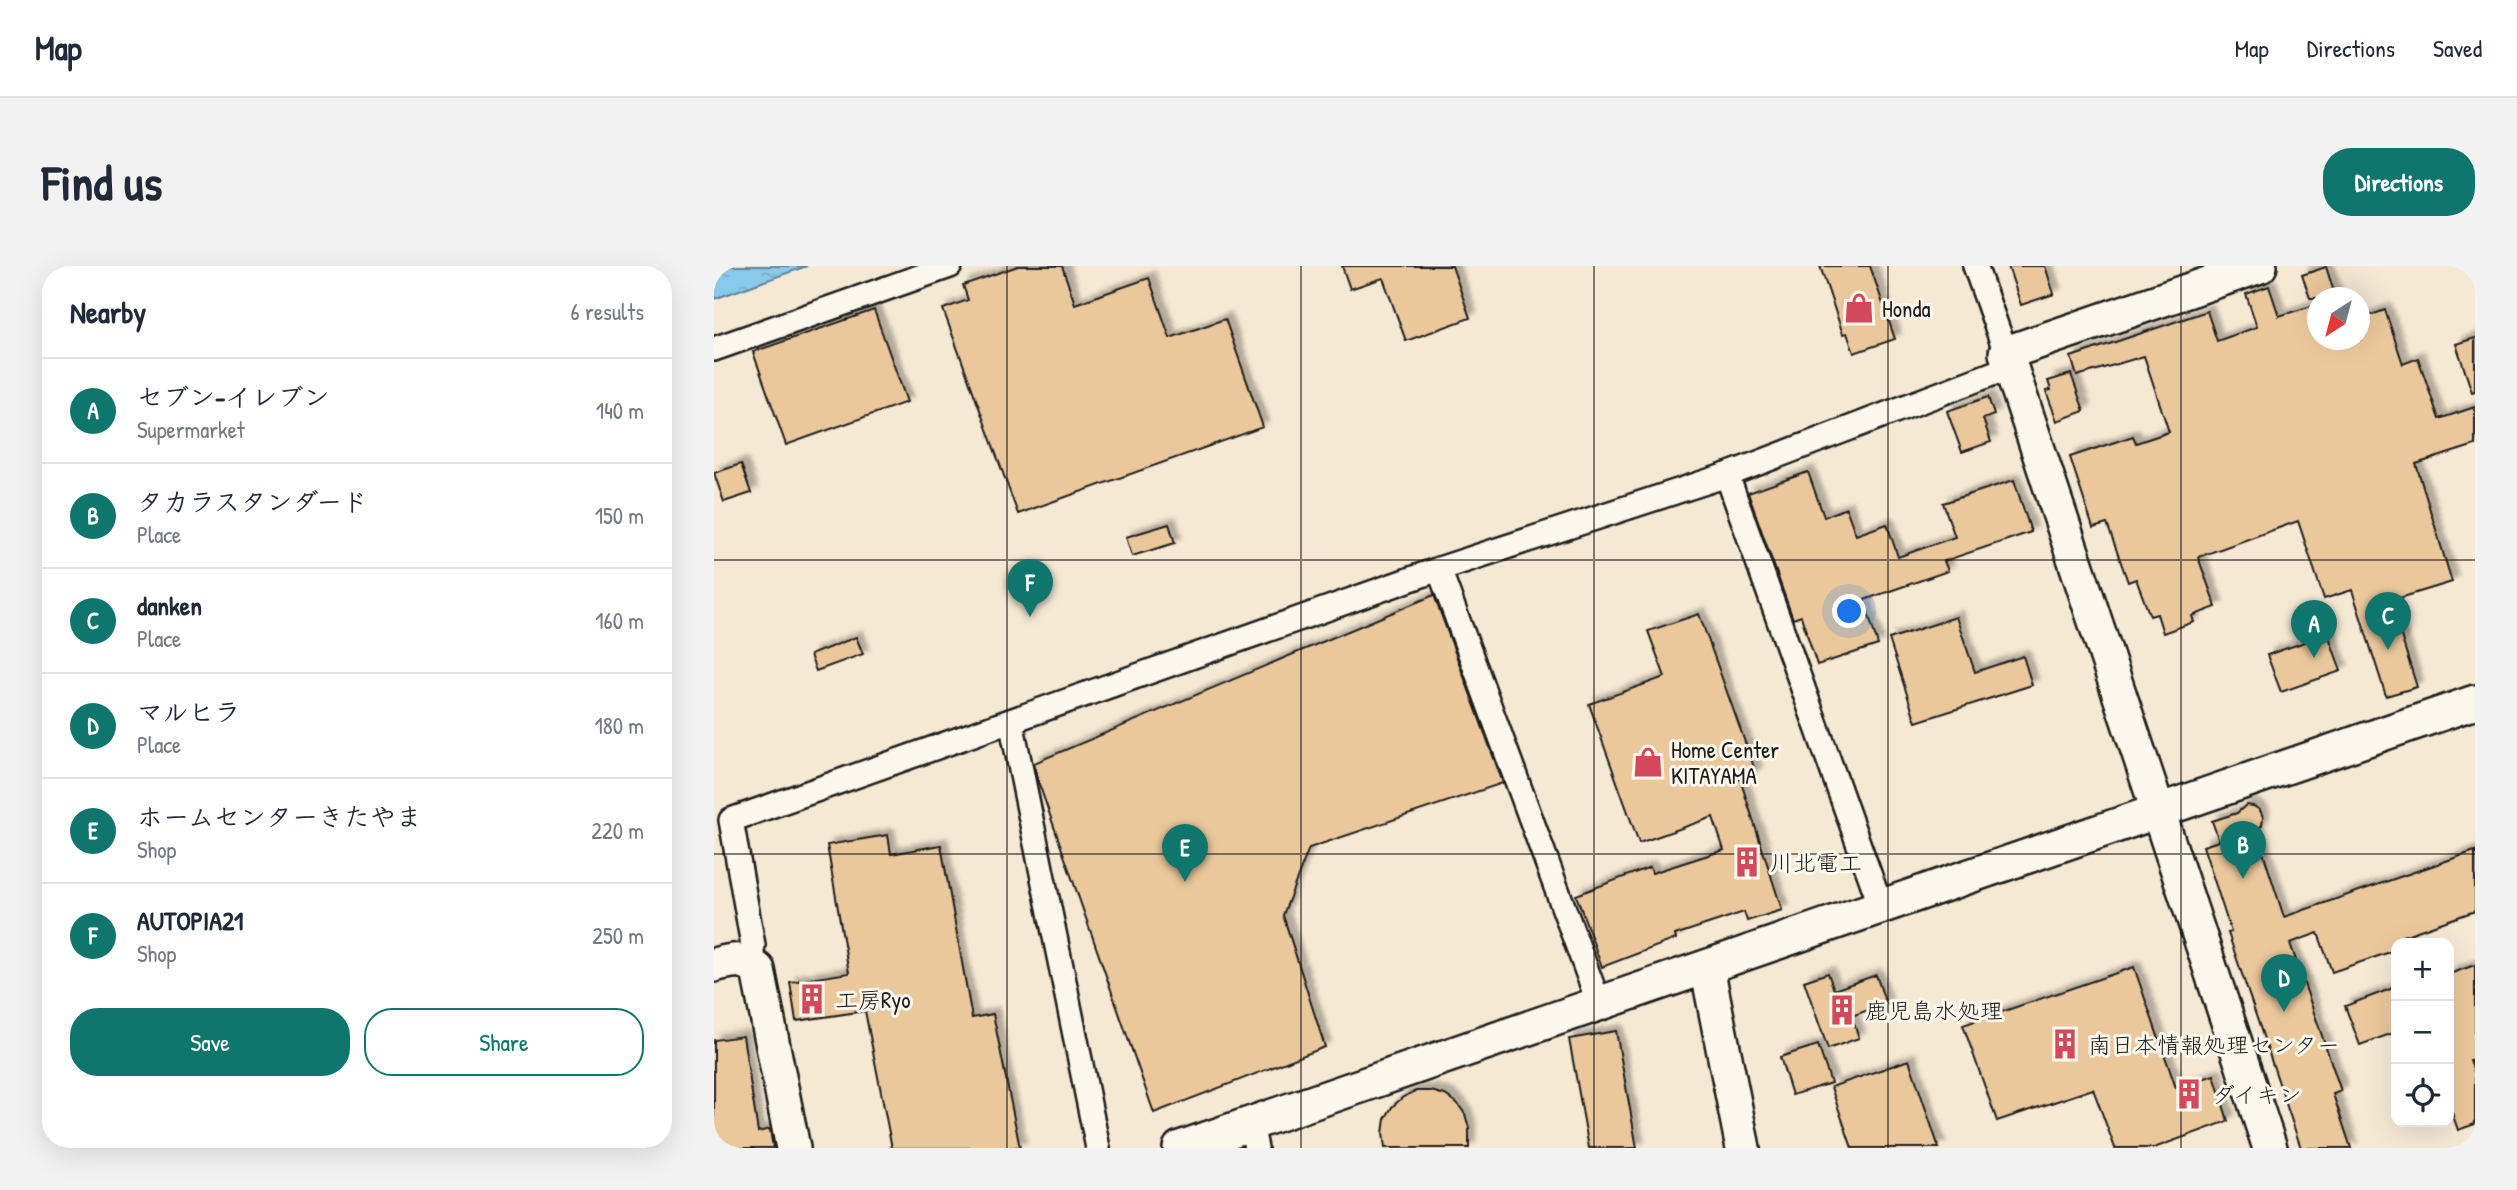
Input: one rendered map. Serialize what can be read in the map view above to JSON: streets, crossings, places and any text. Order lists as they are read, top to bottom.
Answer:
{
  "places": {
    "shop": ["Honda", "Home Center KITAYAMA"],
    "building": [
      "川北電工",
      "工房Ryo",
      "鹿児島水処理",
      "南日本情報処理センター",
      "ダイキン"
    ]
  },
  "north": "bottom left",
  "page": {
    "header": "Map",
    "nav": ["Map", "Directions", "Saved"],
    "buttons": [
      "Directions",
      ["Save", "Share"]
    ],
    "title": "Find us",
    "heading": ["Nearby", "6 results"],
    "list": [
      {
        "mark": "A",
        "name": "セブン-イレブン",
        "note": "Supermarket",
        "value": "140 m"
      },
      {
        "mark": "B",
        "name": "タカラスタンダード",
        "note": "Place",
        "value": "150 m"
      },
      {
        "mark": "C",
        "name": "danken",
        "note": "Place",
        "value": "160 m"
      },
      {
        "mark": "D",
        "name": "マルヒラ",
        "note": "Place",
        "value": "180 m"
      },
      {
        "mark": "E",
        "name": "ホームセンターきたやま",
        "note": "Shop",
        "value": "220 m"
      },
      {
        "mark": "F",
        "name": "AUTOPIA21",
        "note": "Shop",
        "value": "250 m"
      }
    ],
    "pins": [
      "F",
      "C",
      "A",
      "B",
      "E",
      "D"
    ],
    "map_buttons": ["+", "−"]
  }
}
